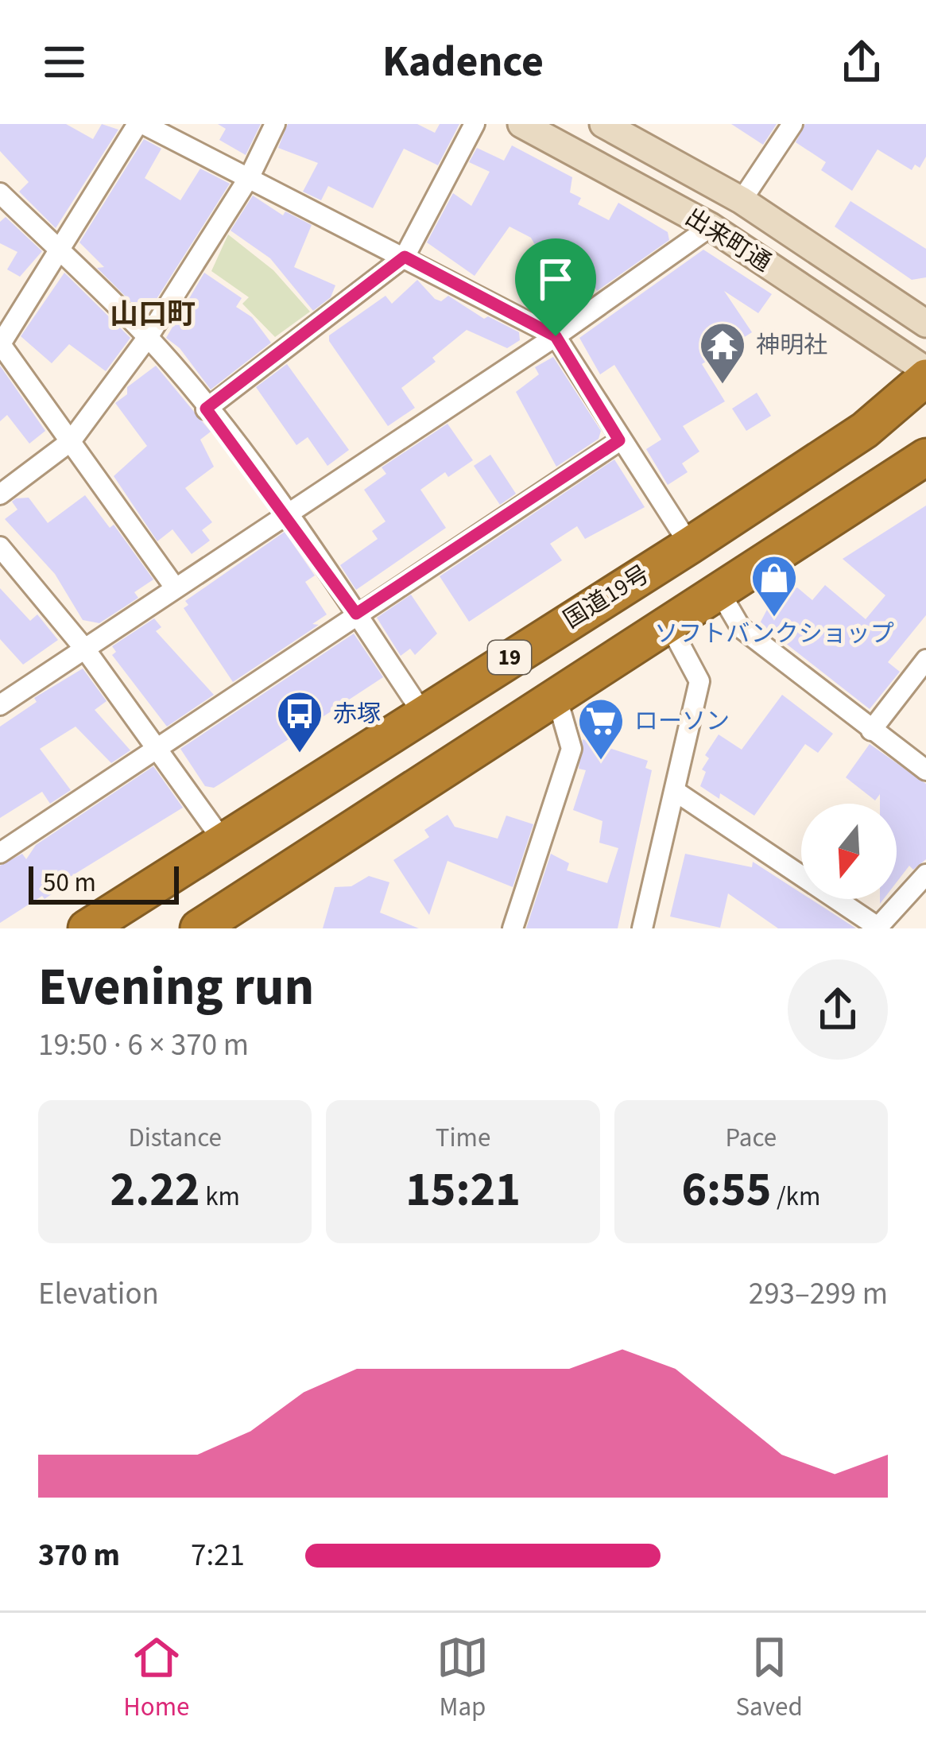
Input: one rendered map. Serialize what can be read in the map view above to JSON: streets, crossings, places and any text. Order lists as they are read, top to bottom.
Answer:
{
  "streets": {
    "highway": ["国道19号", "19"],
    "main road": ["出来町通"]
  },
  "districts": ["山口町"],
  "places": {
    "temple": ["神明社"],
    "shop": ["ソフトバンクショップ"],
    "bus stop": ["赤塚"],
    "supermarket": ["ローソン"]
  },
  "scale_bar": "50 m",
  "north": "bottom",
  "page": {
    "header": "Kadence",
    "scale": "50 m",
    "heading": ["Evening run", "19:50 · 6 × 370 m"],
    "stats": [
      ["Distance", "2.22 km"],
      ["Time", "15:21"],
      ["Pace", "6:55 /km"]
    ],
    "chart": ["Elevation", "293–299 m"],
    "list": [
      {
        "name": "370 m",
        "note": "7:21"
      }
    ],
    "tabs": ["Home", "Map", "Saved"]
  }
}
